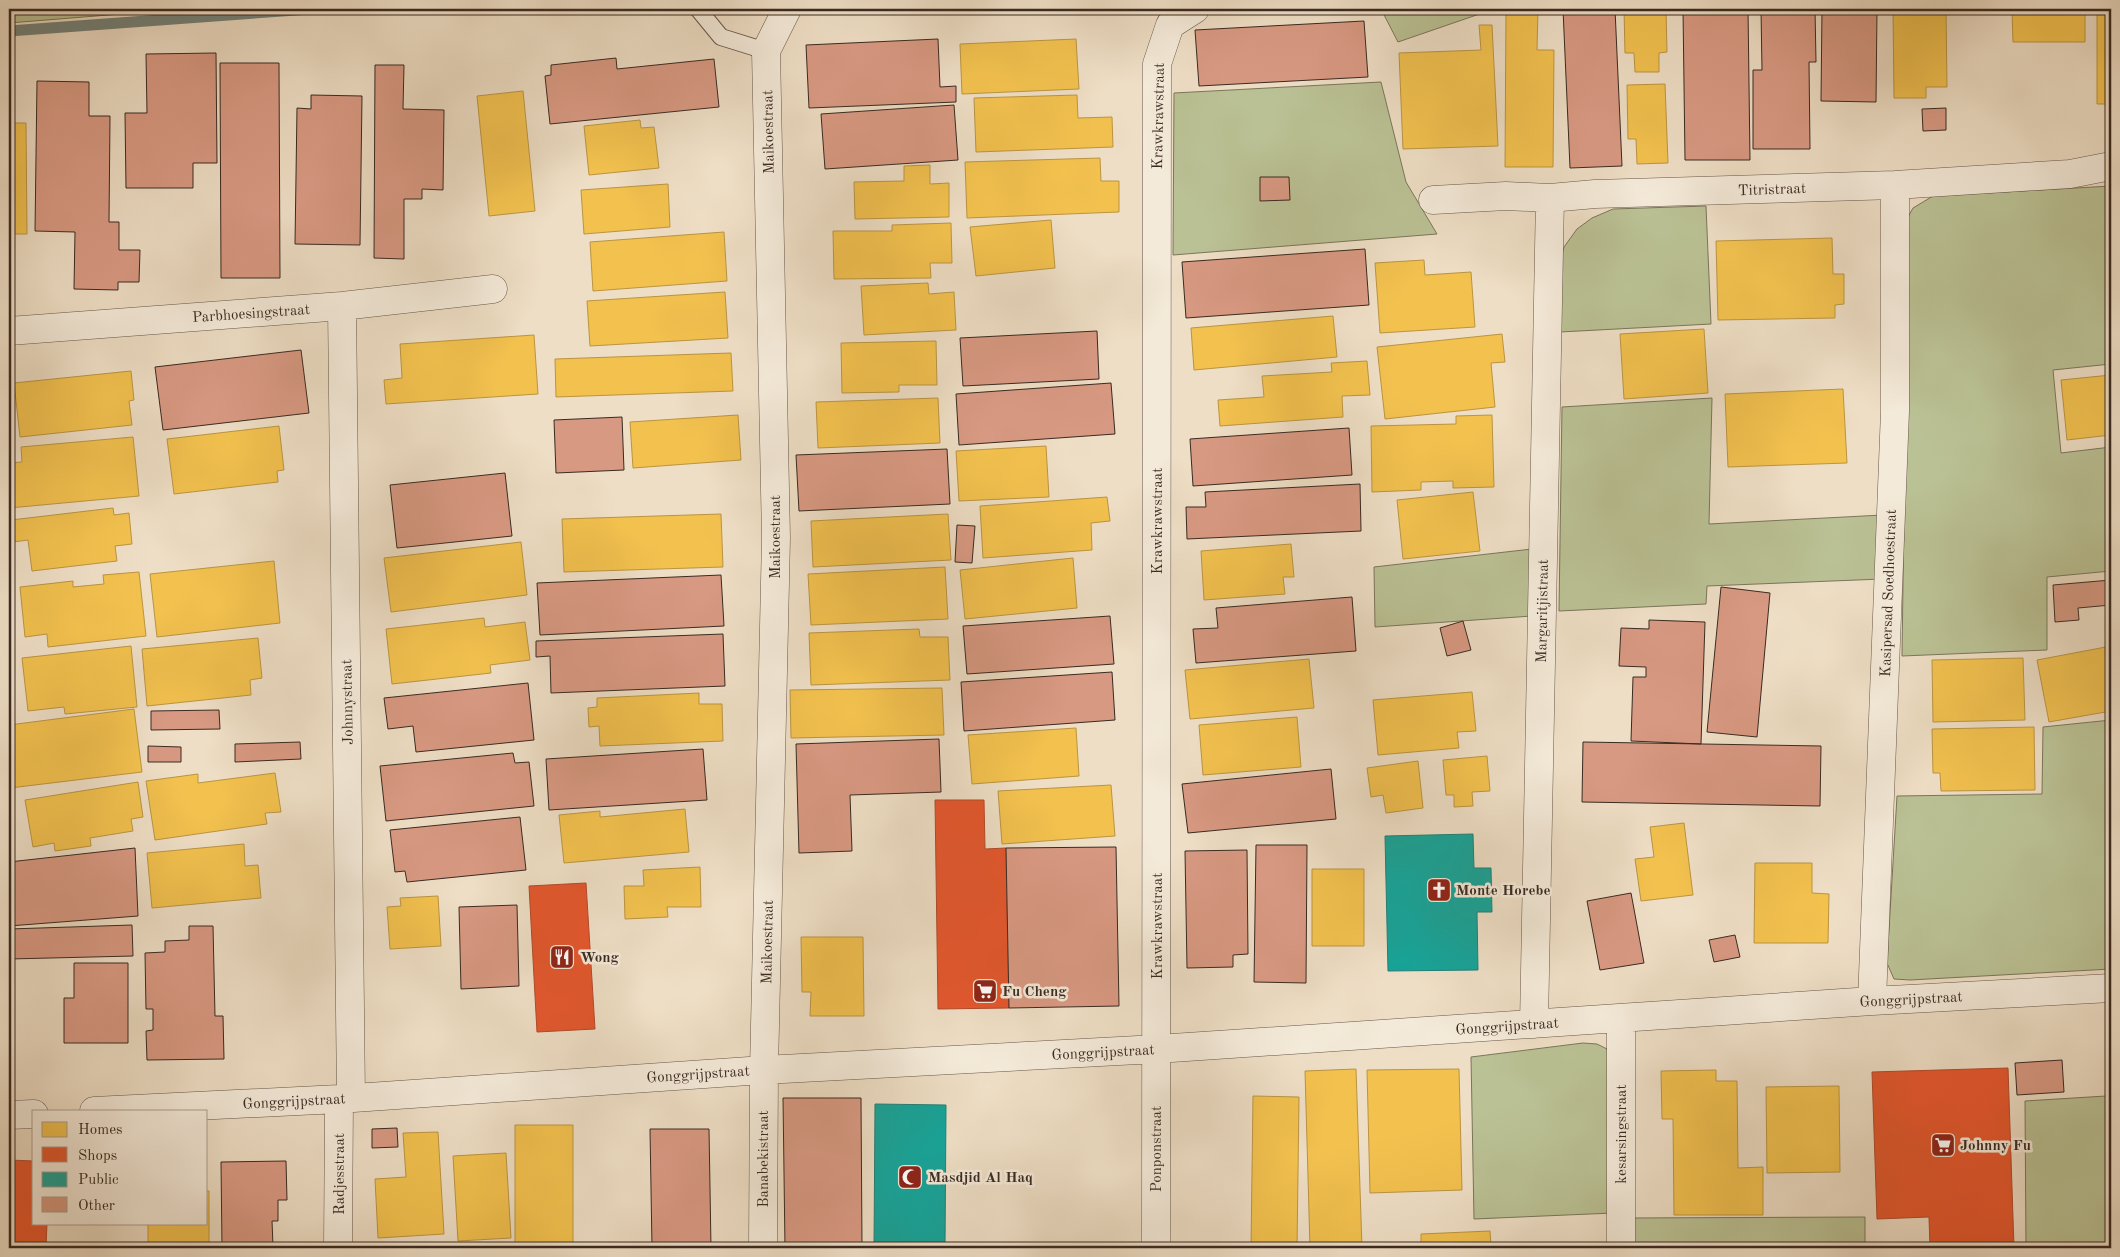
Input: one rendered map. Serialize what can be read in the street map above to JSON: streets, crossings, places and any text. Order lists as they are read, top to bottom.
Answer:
{
  "streets": {
    "street": [
      "Krawkrawstraat",
      "Maikoestraat",
      "Titristraat",
      "Parbhoesingstraat",
      "Kasipersad Soedhoestraat",
      "Margaritjistraat",
      "Johnnystraat",
      "Gonggrijpstraat",
      "kesarsingstraat",
      "Ponponstraat",
      "Banabekistraat",
      "Radjesstraat"
    ]
  },
  "crossings": [
    ["Krawkrawstraat", "Gonggrijpstraat"],
    ["Krawkrawstraat", "Ponponstraat"],
    ["Maikoestraat", "Gonggrijpstraat"],
    ["Maikoestraat", "Banabekistraat"],
    ["Titristraat", "Kasipersad Soedhoestraat"],
    ["Titristraat", "Margaritjistraat"],
    ["Parbhoesingstraat", "Johnnystraat"],
    ["Kasipersad Soedhoestraat", "Gonggrijpstraat"],
    ["Margaritjistraat", "Gonggrijpstraat"],
    ["Johnnystraat", "Gonggrijpstraat"],
    ["Johnnystraat", "Radjesstraat"],
    ["Gonggrijpstraat", "kesarsingstraat"],
    ["Gonggrijpstraat", "Ponponstraat"],
    ["Gonggrijpstraat", "Banabekistraat"],
    ["Gonggrijpstraat", "Radjesstraat"]
  ],
  "places": {
    "church": ["Monte Horebe"],
    "restaurant": ["Wong"],
    "supermarket": ["Fu Cheng", "Johnny Fu"],
    "mosque": ["Masdjid Al Haq"]
  },
  "legend": [
    "Homes",
    "Shops",
    "Public",
    "Other"
  ]
}
